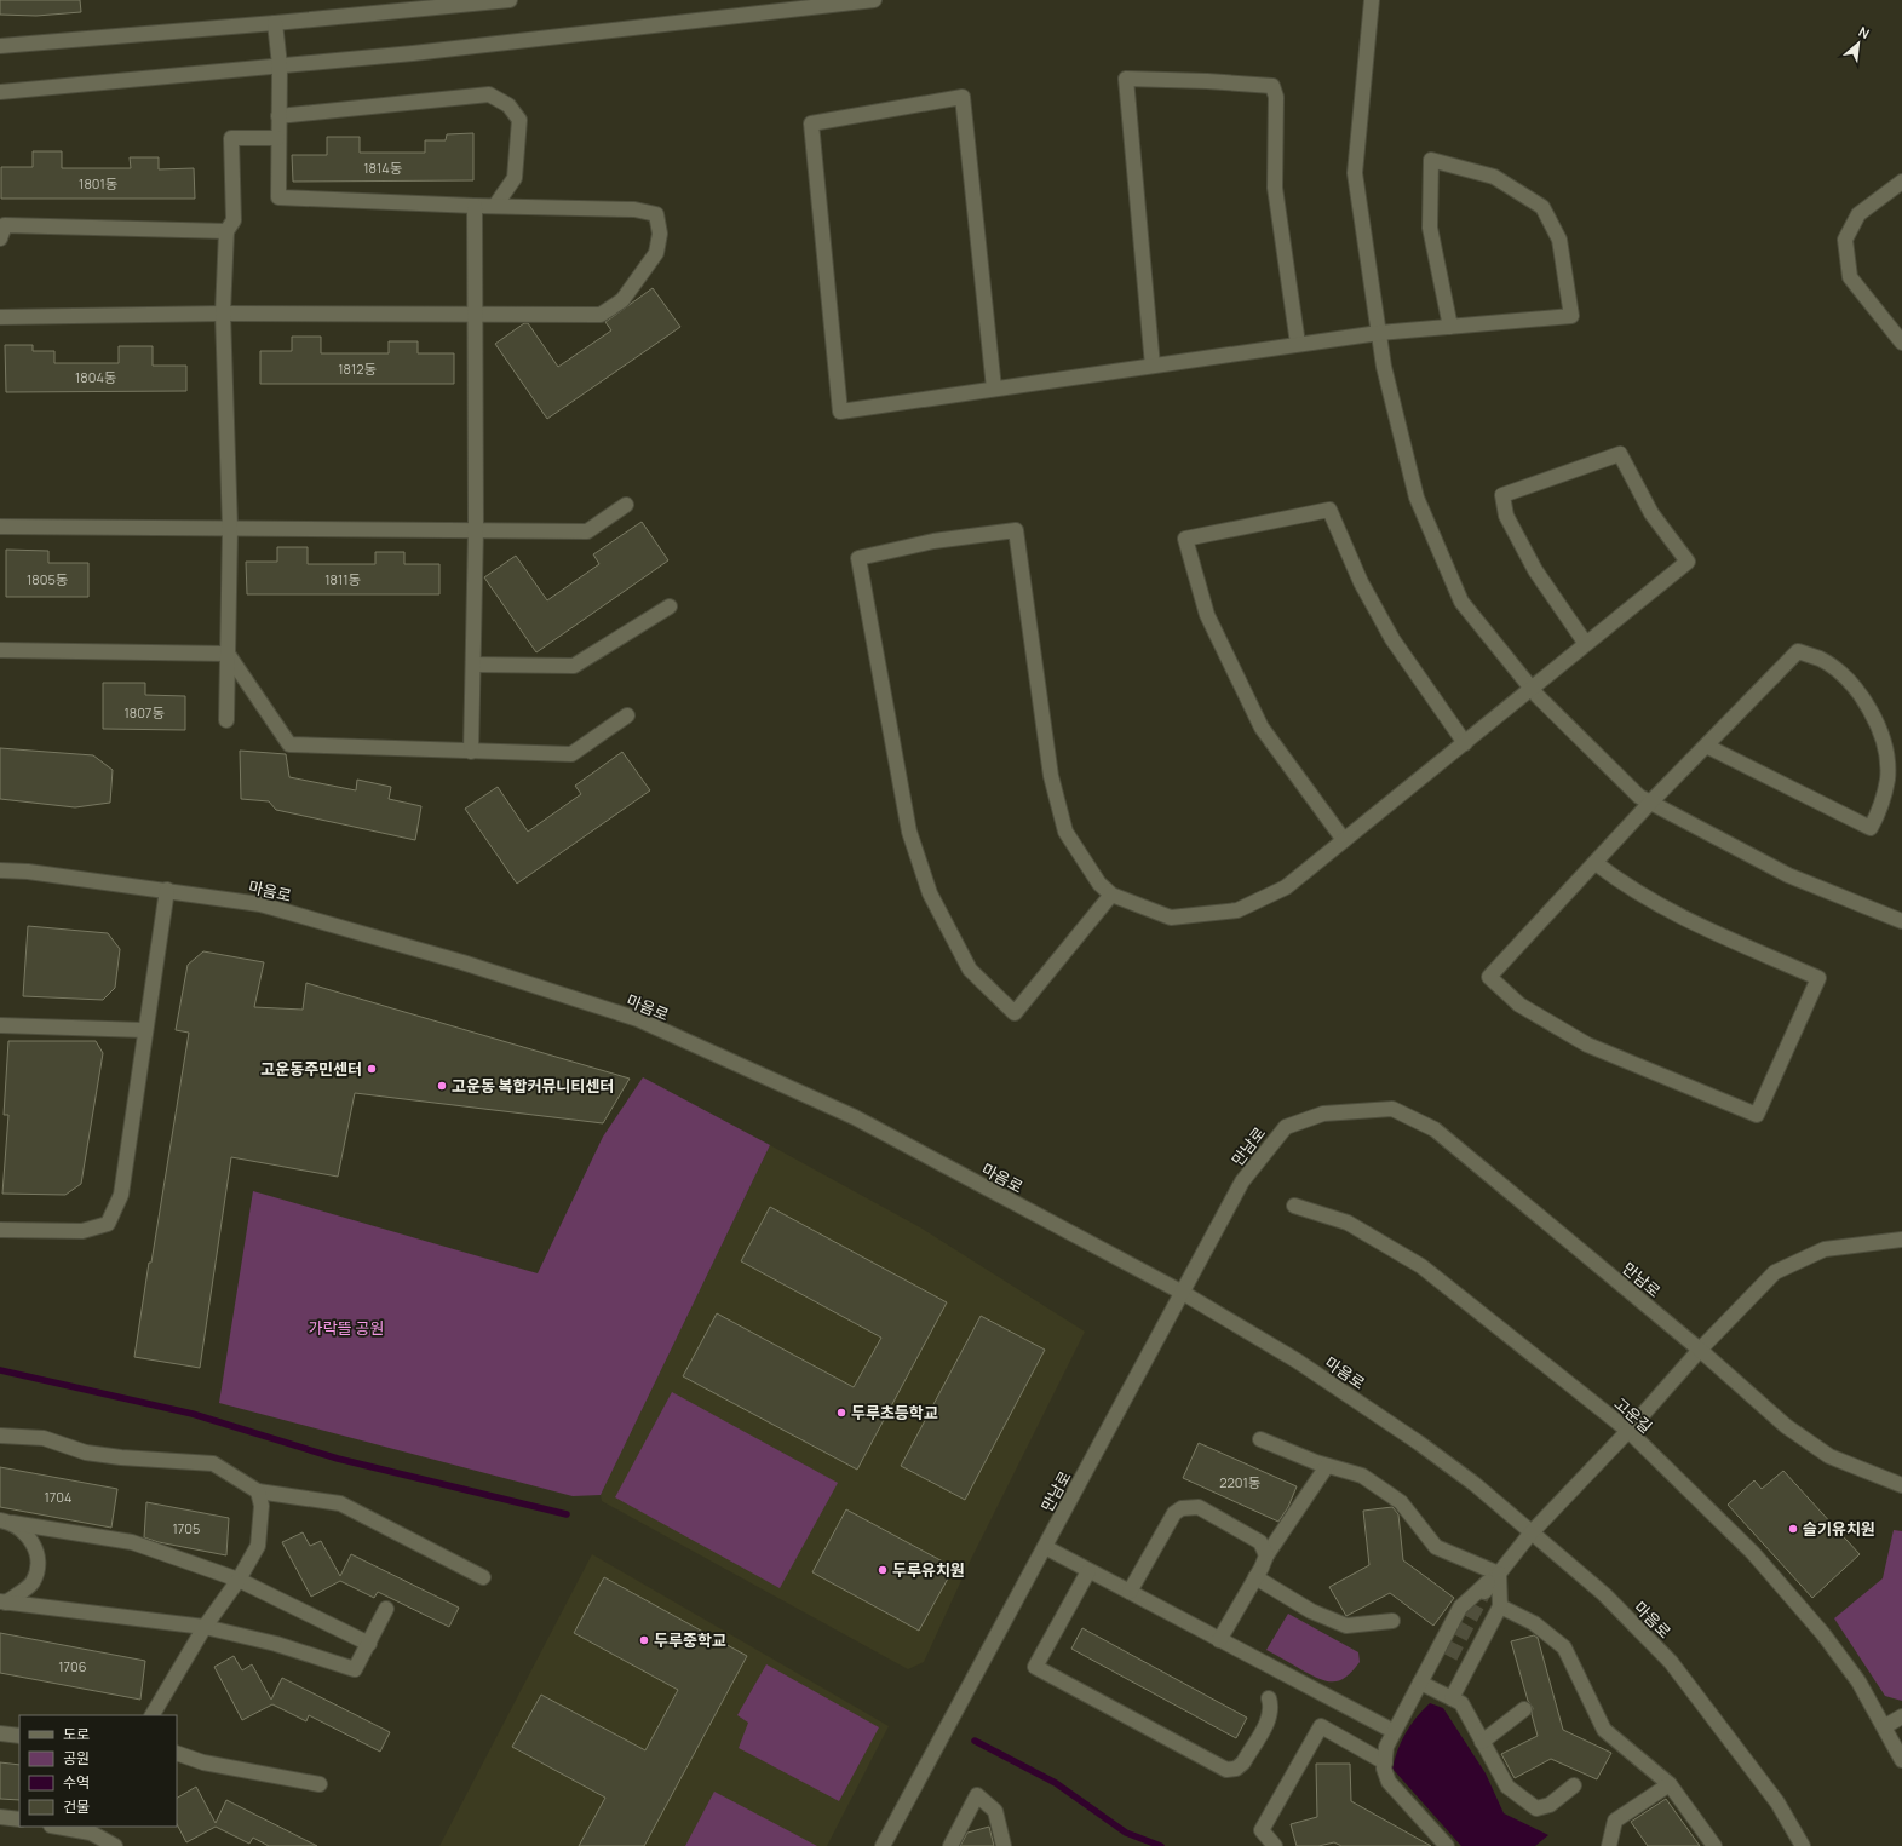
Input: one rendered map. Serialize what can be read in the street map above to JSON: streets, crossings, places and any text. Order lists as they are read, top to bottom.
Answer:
{
  "streets": {
    "street": ["마음로", "만남로", "고운길"]
  },
  "crossings": [
    ["마음로", "만남로"]
  ],
  "parks": ["가락뜰 공원"],
  "places": [
    "고운동주민센터",
    "고운동 복합커뮤니티센터",
    "두루초등학교",
    "슬기유치원",
    "두루유치원",
    "두루중학교"
  ],
  "house_numbers": [
    "1814동",
    "1801동",
    "1812동",
    "1804동",
    "1805동",
    "1811동",
    "1807동",
    "2201동",
    "1704",
    "1705",
    "1706"
  ],
  "legend": [
    "도로",
    "공원",
    "수역",
    "건물"
  ],
  "north": "top right"
}
